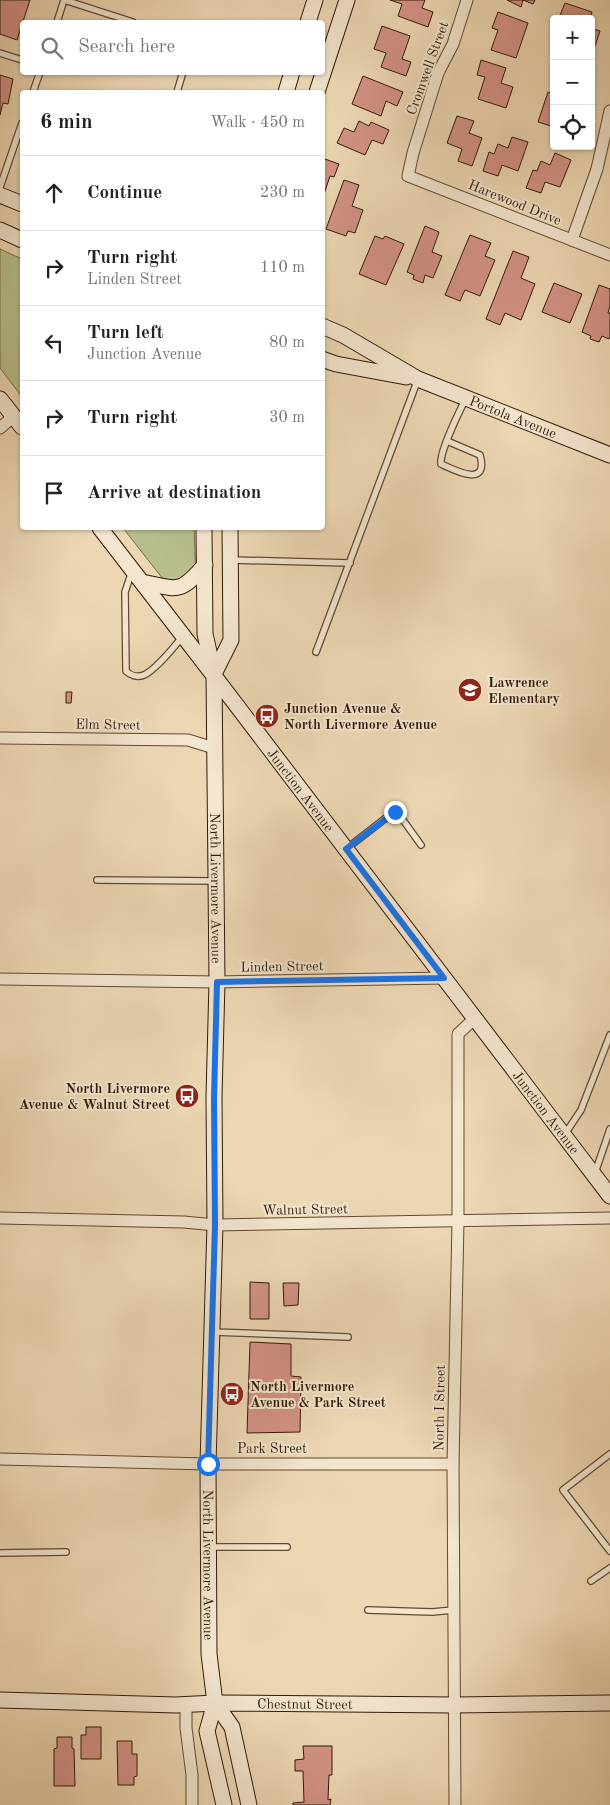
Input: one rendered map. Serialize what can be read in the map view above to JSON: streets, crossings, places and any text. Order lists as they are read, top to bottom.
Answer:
{
  "streets": {
    "main road": [
      "Portola Avenue",
      "Junction Avenue",
      "North Livermore Avenue",
      "Chestnut Street"
    ],
    "street": [
      "Cromwell Street",
      "Harewood Drive",
      "Elm Street",
      "Linden Street",
      "Walnut Street",
      "North I Street",
      "Park Street"
    ]
  },
  "crossings": [
    ["Cromwell Street", "Harewood Drive"],
    ["Elm Street", "North Livermore Avenue"],
    ["Junction Avenue", "North Livermore Avenue"],
    ["Junction Avenue", "Linden Street"],
    ["Junction Avenue", "North I Street"],
    ["North Livermore Avenue", "Linden Street"],
    ["North Livermore Avenue", "Walnut Street"],
    ["North Livermore Avenue", "Park Street"],
    ["North Livermore Avenue", "Chestnut Street"],
    ["Walnut Street", "North I Street"],
    ["North I Street", "Park Street"],
    ["North I Street", "Chestnut Street"]
  ],
  "places": {
    "school or university": ["Lawrence Elementary"],
    "bus stop": ["Junction Avenue & North Livermore Avenue", "North Livermore Avenue & Walnut Street", "North Livermore Avenue & Park Street"]
  },
  "page": {
    "map_buttons": ["+", "−"],
    "search": "Search here",
    "heading": ["6 min", "Walk · 450 m"],
    "list": [
      ["Continue", "230 m"],
      ["Turn right", "Linden Street", "110 m"],
      ["Turn left", "Junction Avenue", "80 m"],
      ["Turn right", "30 m"],
      "Arrive at destination"
    ]
  }
}
